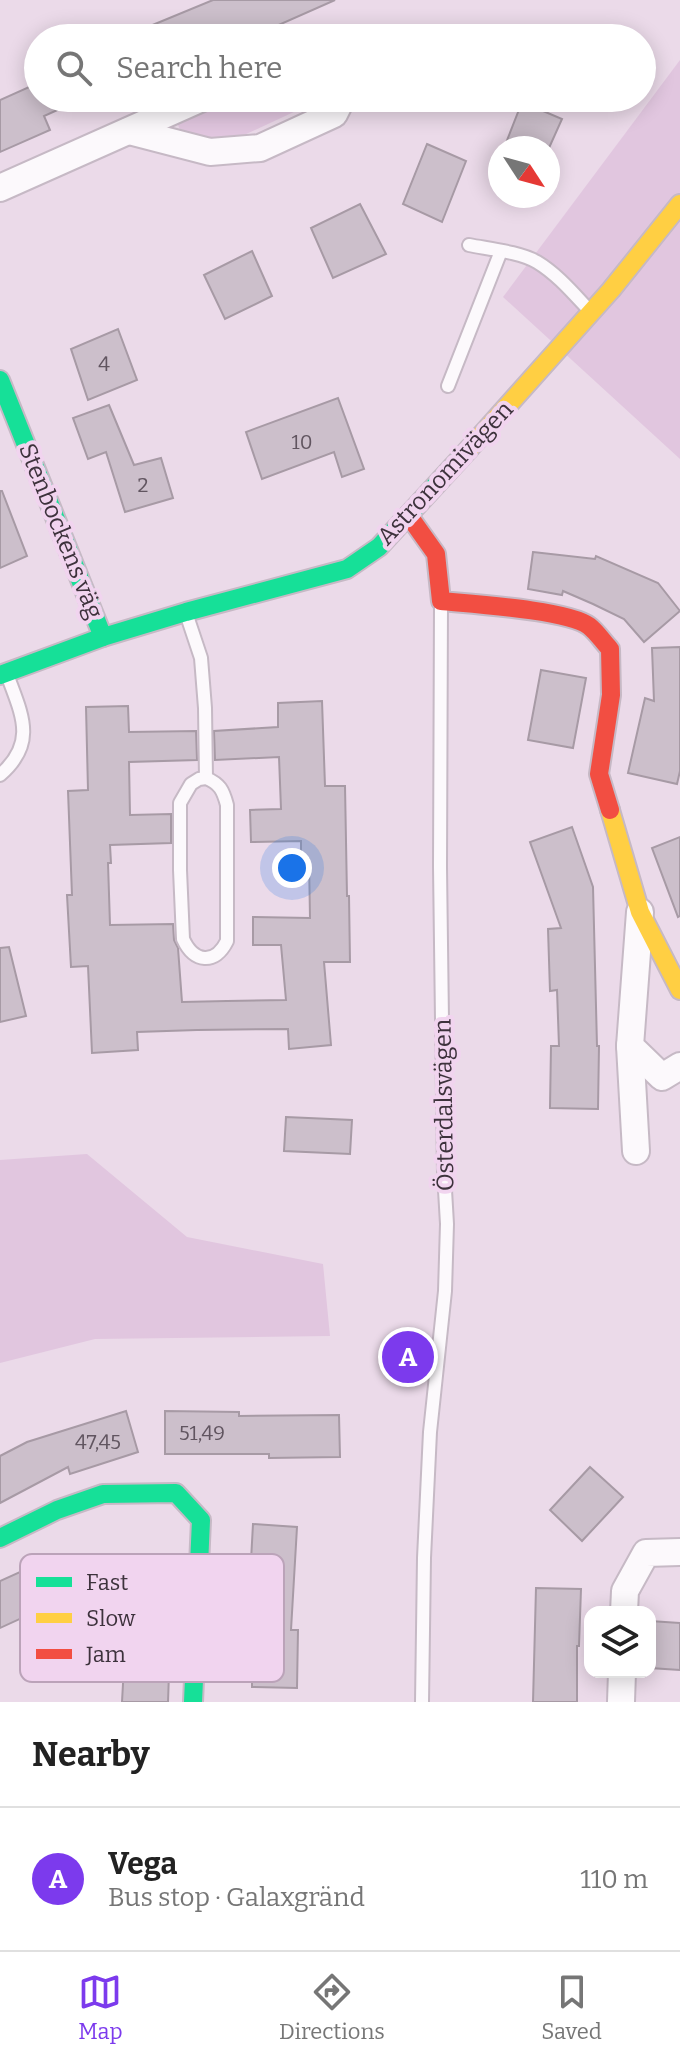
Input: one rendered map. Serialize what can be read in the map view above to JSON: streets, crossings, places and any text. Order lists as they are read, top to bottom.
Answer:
{
  "streets": {
    "street": ["Astronomivägen", "Stenbockens väg", "Österdalsvägen"]
  },
  "crossings": [
    ["Astronomivägen", "Stenbockens väg"],
    ["Astronomivägen", "Österdalsvägen"]
  ],
  "house_numbers": [
    "4",
    "10",
    "2",
    "51,49",
    "47,45"
  ],
  "legend": ["Fast", "Slow", "Jam"],
  "north": "bottom right",
  "page": {
    "search": "Search here",
    "pins": "A",
    "heading": "Nearby",
    "list": [
      {
        "mark": "A",
        "name": "Vega",
        "note": "Bus stop · Galaxgränd",
        "value": "110 m"
      }
    ],
    "nav": ["Map", "Directions", "Saved"]
  }
}
